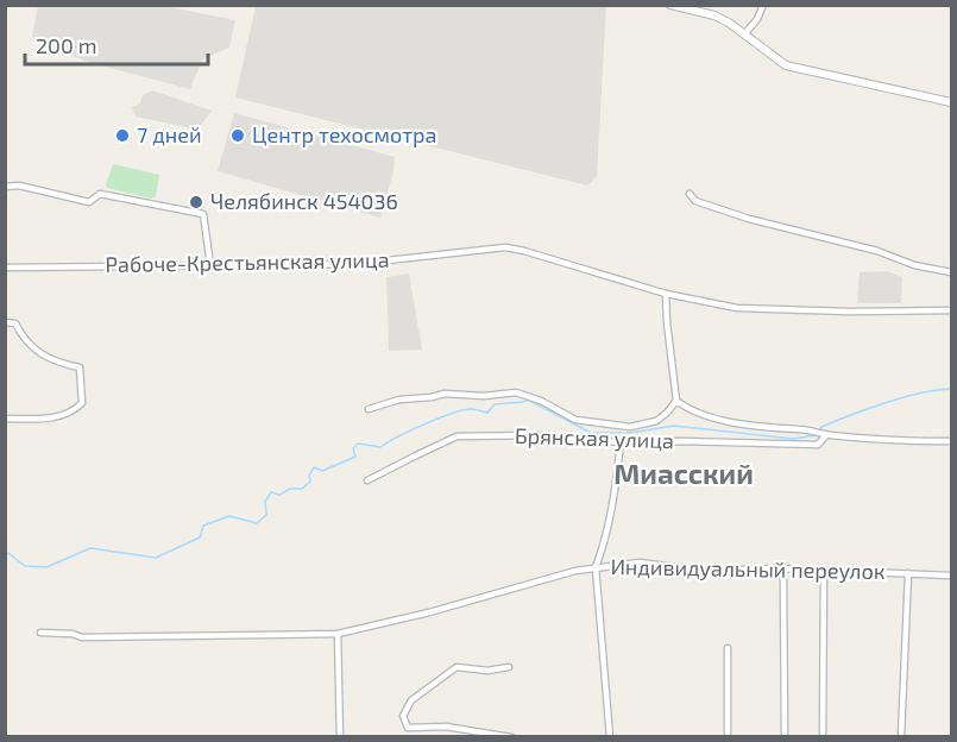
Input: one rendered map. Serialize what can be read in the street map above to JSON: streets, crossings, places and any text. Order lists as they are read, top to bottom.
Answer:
{
  "streets": {
    "street": ["Рабоче-Крестьянская улица", "Брянская улица", "Индивидуальный переулок"]
  },
  "districts": ["Миасский"],
  "places": ["7 дней", "Центр техосмотра", "Челябинск 454036"],
  "scale_bar": "200 m"
}
